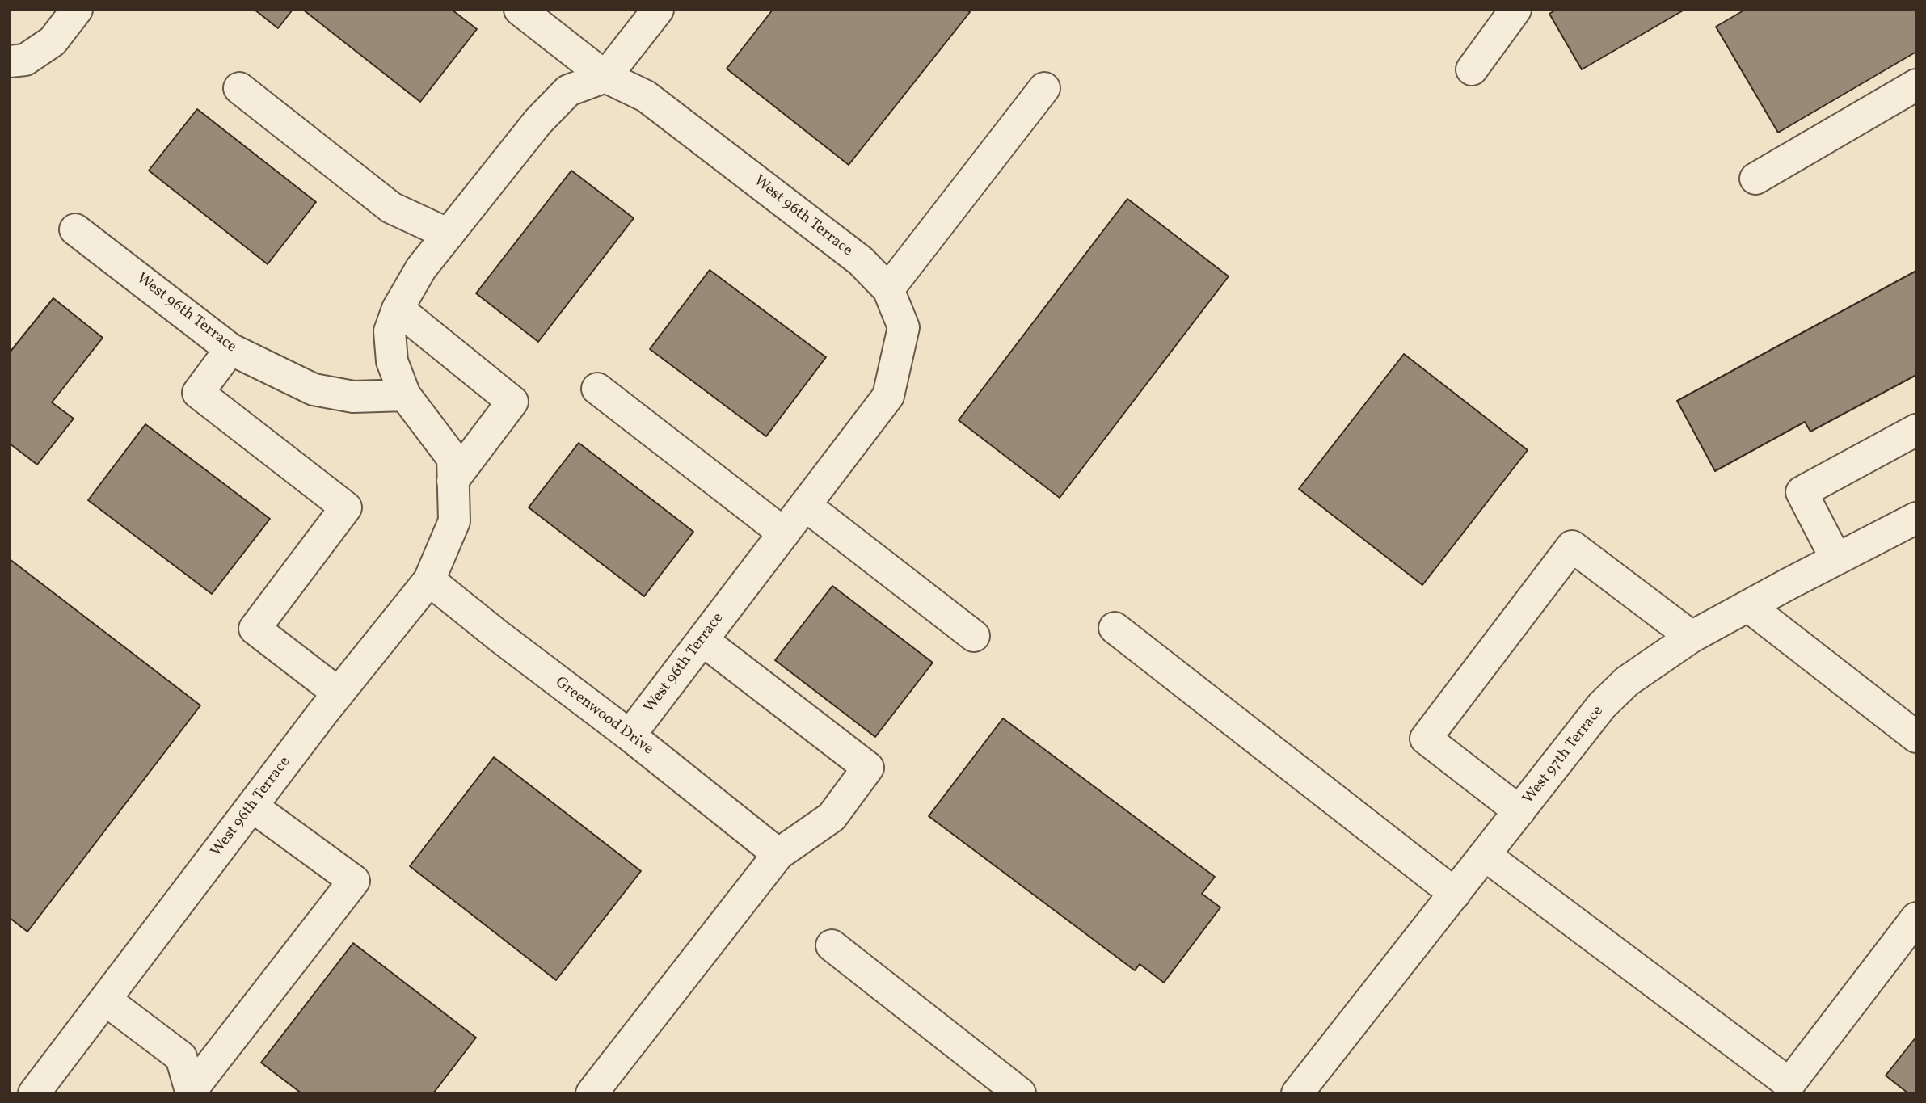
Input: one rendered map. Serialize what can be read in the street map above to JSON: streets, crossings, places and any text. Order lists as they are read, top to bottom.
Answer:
{
  "streets": {
    "street": ["West 96th Terrace", "Greenwood Drive", "West 97th Terrace"]
  },
  "crossings": [
    ["West 96th Terrace", "Greenwood Drive"]
  ]
}
